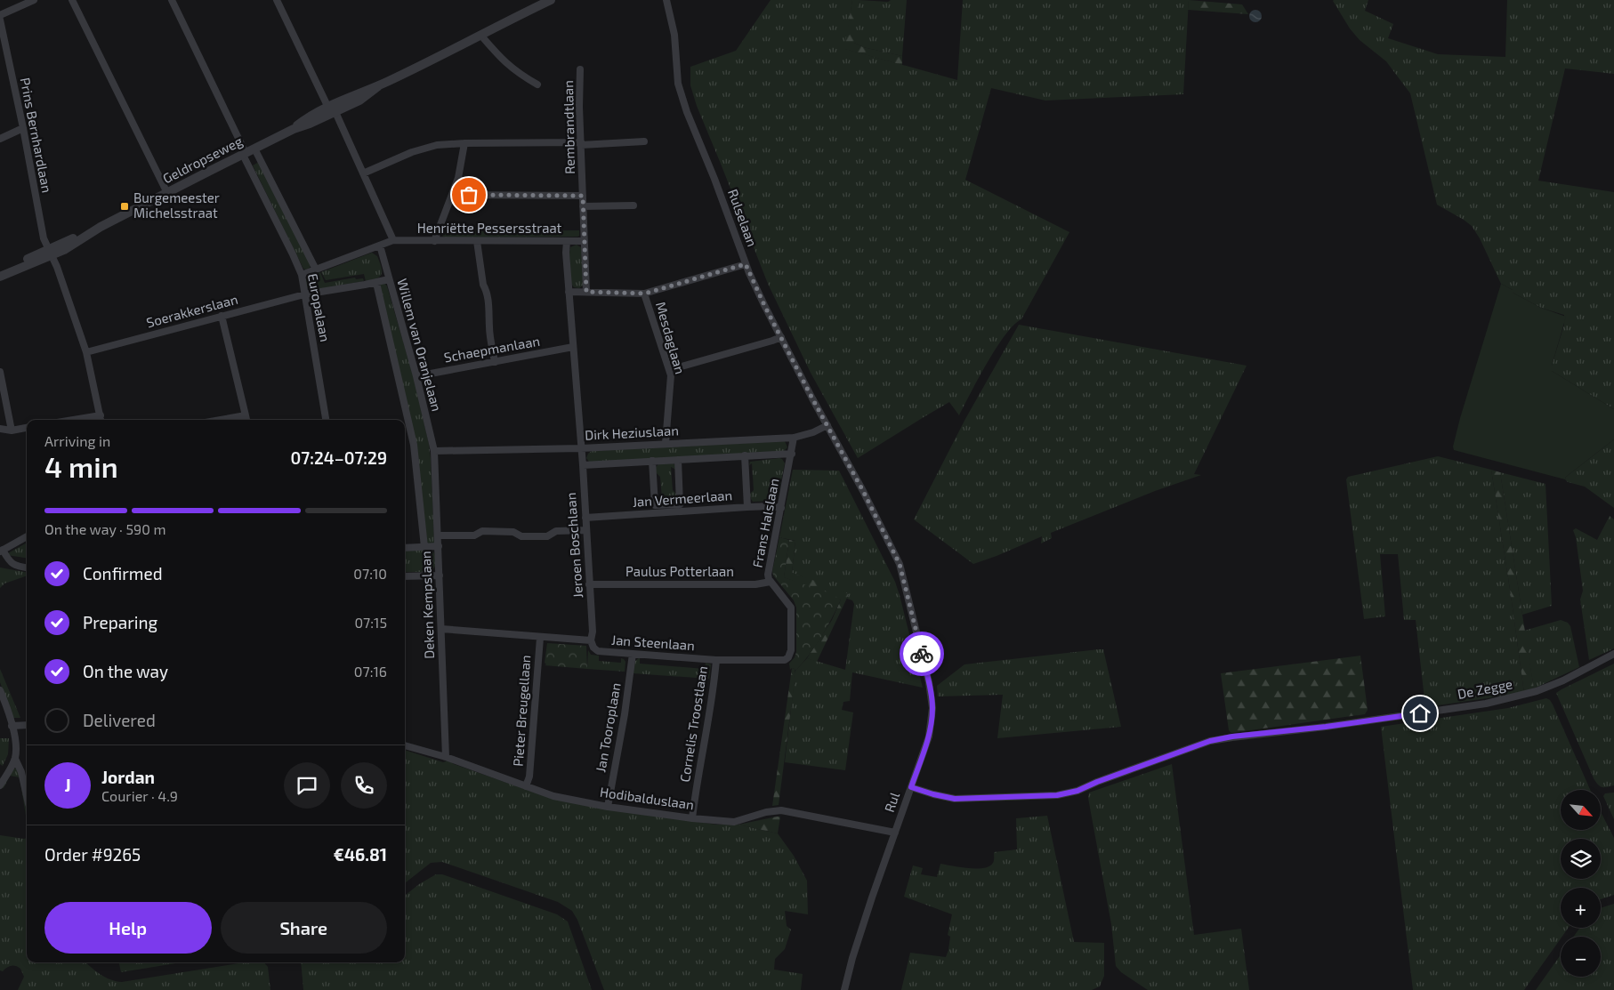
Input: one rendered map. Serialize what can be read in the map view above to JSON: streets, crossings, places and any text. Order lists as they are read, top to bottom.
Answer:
{
  "streets": {
    "street": [
      "Rembrandtlaan",
      "Prins Bernhardlaan",
      "Geldropseweg",
      "Rulselaan",
      "Henriëtte Pessersstraat",
      "Europalaan",
      "Soerakkerslaan",
      "Mesdaglaan",
      "Willem van Oranjelaan",
      "Schaepmanlaan",
      "Dirk Heziuslaan",
      "Jan Vermeerlaan",
      "Frans Halslaan",
      "Jeroen Boschlaan",
      "Paulus Potterlaan",
      "Deken Kempslaan",
      "Jan Steenlaan",
      "De Zegge",
      "Pieter Breugellaan",
      "Cornelis Troostlaan",
      "Jan Tooroplaan",
      "Hodibalduslaan",
      "Rul"
    ]
  },
  "crossings": [
    ["Rembrandtlaan", "Henriëtte Pessersstraat"],
    ["Prins Bernhardlaan", "Geldropseweg"],
    ["Prins Bernhardlaan", "Soerakkerslaan"],
    ["Geldropseweg", "Europalaan"],
    ["Rulselaan", "Dirk Heziuslaan"],
    ["Rulselaan", "Rul"],
    ["Europalaan", "Soerakkerslaan"],
    ["Soerakkerslaan", "Willem van Oranjelaan"],
    ["Mesdaglaan", "Dirk Heziuslaan"],
    ["Willem van Oranjelaan", "Schaepmanlaan"],
    ["Willem van Oranjelaan", "Dirk Heziuslaan"],
    ["Willem van Oranjelaan", "Deken Kempslaan"],
    ["Dirk Heziuslaan", "Frans Halslaan"],
    ["Dirk Heziuslaan", "Jeroen Boschlaan"],
    ["Dirk Heziuslaan", "Deken Kempslaan"],
    ["Dirk Heziuslaan", "Rul"],
    ["Jan Vermeerlaan", "Frans Halslaan"],
    ["Jan Vermeerlaan", "Jeroen Boschlaan"],
    ["Frans Halslaan", "Paulus Potterlaan"],
    ["Frans Halslaan", "Jan Steenlaan"],
    ["Jeroen Boschlaan", "Paulus Potterlaan"],
    ["Jeroen Boschlaan", "Jan Steenlaan"],
    ["Deken Kempslaan", "Hodibalduslaan"],
    ["Jan Steenlaan", "Cornelis Troostlaan"],
    ["Jan Steenlaan", "Jan Tooroplaan"],
    ["De Zegge", "Rul"],
    ["Pieter Breugellaan", "Hodibalduslaan"],
    ["Cornelis Troostlaan", "Hodibalduslaan"],
    ["Jan Tooroplaan", "Hodibalduslaan"],
    ["Hodibalduslaan", "Rul"]
  ],
  "places": {
    "transit": ["Burgemeester Michelsstraat"]
  },
  "north": "bottom right",
  "page": {
    "heading": ["4 min", "Arriving in", "07:24–07:29"],
    "panel": [
      "Jordan",
      "Courier · 4.9",
      "Order #9265",
      "€46.81"
    ],
    "bar": "On the way · 590 m",
    "list": [
      ["Confirmed", "07:10"],
      ["Preparing", "07:15"],
      ["On the way", "07:16"],
      "Delivered"
    ],
    "round": "J",
    "map_buttons": ["+", "−"],
    "buttons": ["Help", "Share"]
  }
}
